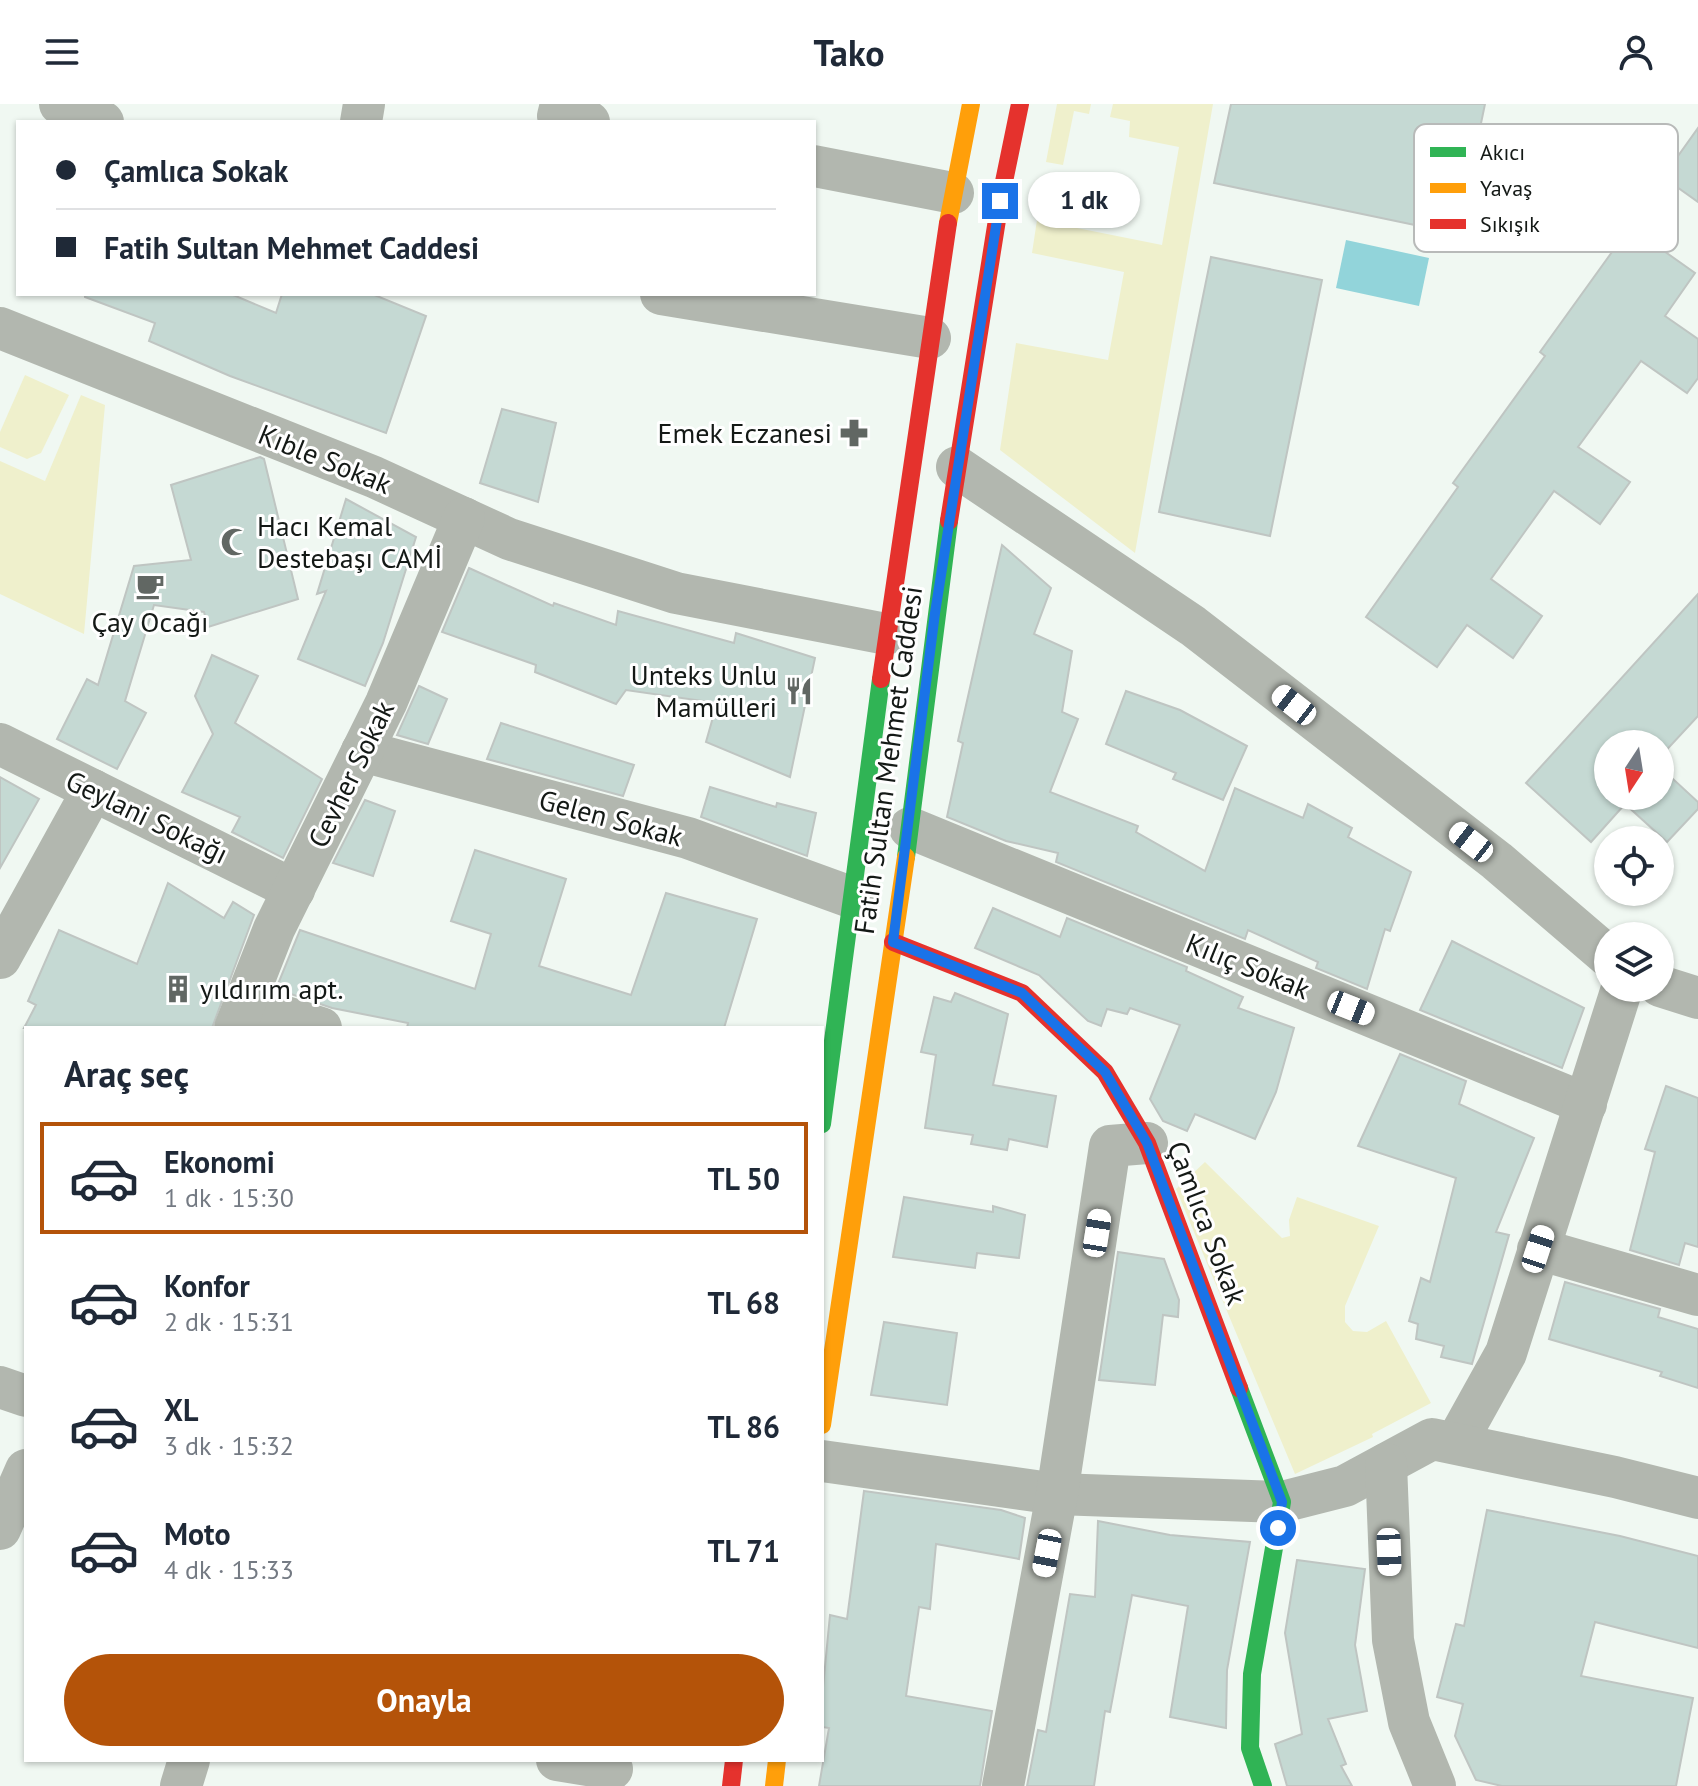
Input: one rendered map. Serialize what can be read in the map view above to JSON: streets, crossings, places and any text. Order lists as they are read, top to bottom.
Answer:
{
  "streets": {
    "main road": ["Fatih Sultan Mehmet Caddesi", "Çamlıca Sokak"],
    "street": [
      "Kıble Sokak",
      "Cevher Sokak",
      "Geylani Sokağı",
      "Gelen Sokak",
      "Kılıç Sokak"
    ]
  },
  "crossings": [
    ["Kıble Sokak", "Fatih Sultan Mehmet Caddesi"],
    ["Kıble Sokak", "Cevher Sokak"],
    ["Fatih Sultan Mehmet Caddesi", "Gelen Sokak"],
    ["Fatih Sultan Mehmet Caddesi", "Kılıç Sokak"],
    ["Fatih Sultan Mehmet Caddesi", "Çamlıca Sokak"],
    ["Cevher Sokak", "Geylani Sokağı"],
    ["Cevher Sokak", "Gelen Sokak"]
  ],
  "places": {
    "pharmacy": ["Emek Eczanesi"],
    "mosque": ["Hacı Kemal Destebaşı CAMİ"],
    "cafe": ["Çay Ocağı"],
    "restaurant": ["Unteks Unlu Mamülleri"],
    "building": ["yıldırım apt."]
  },
  "legend": ["Akıcı", "Yavaş", "Sıkışık"],
  "north": "bottom",
  "page": {
    "header": "Tako",
    "banner": ["Çamlıca Sokak", "Fatih Sultan Mehmet Caddesi"],
    "bubble": "1 dk",
    "heading": "Araç seç",
    "list": [
      {
        "name": "Ekonomi",
        "note": "1 dk · 15:30",
        "value": "TL 50"
      },
      {
        "name": "Konfor",
        "note": "2 dk · 15:31",
        "value": "TL 68"
      },
      {
        "name": "XL",
        "note": "3 dk · 15:32",
        "value": "TL 86"
      },
      {
        "name": "Moto",
        "note": "4 dk · 15:33",
        "value": "TL 71"
      }
    ],
    "buttons": "Onayla"
  }
}
